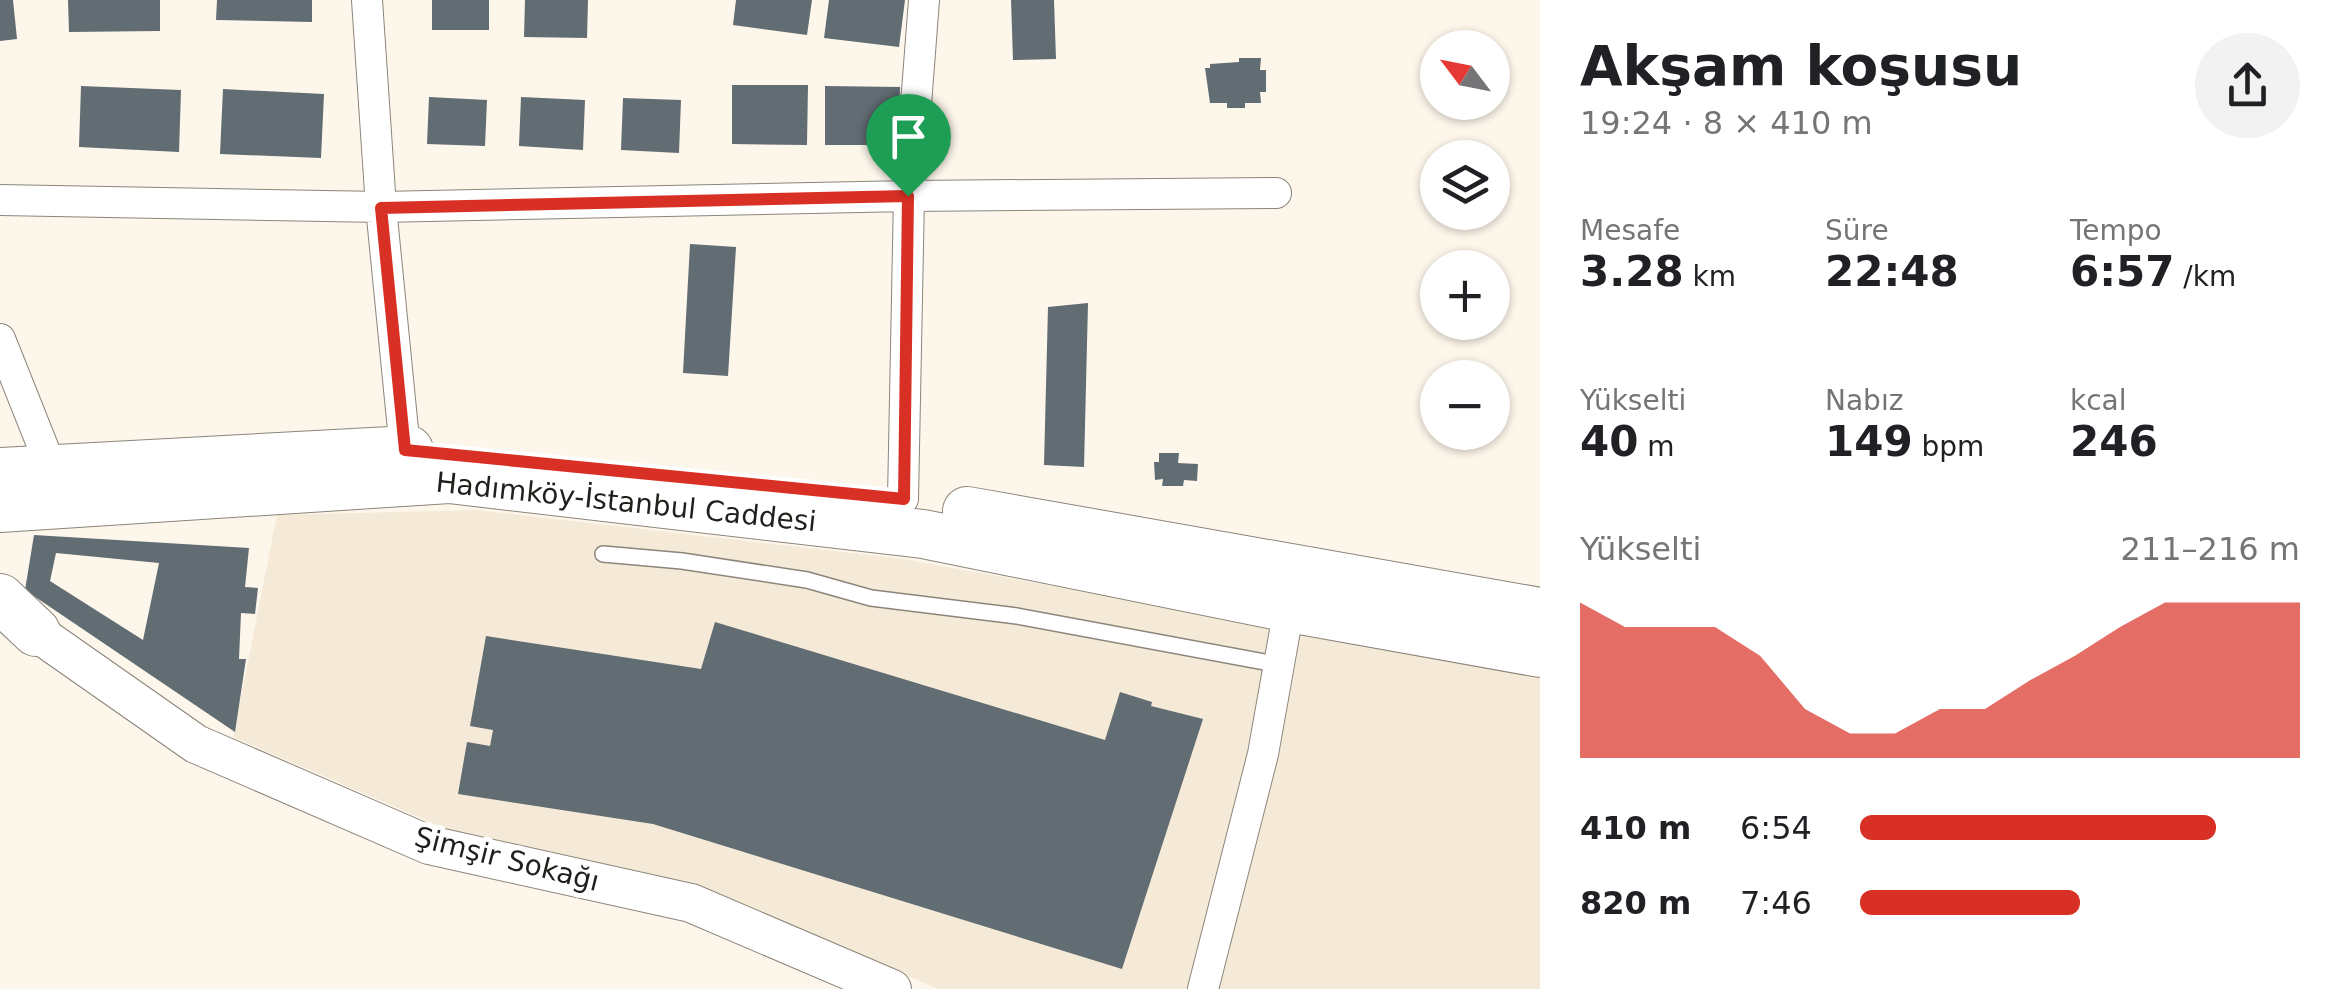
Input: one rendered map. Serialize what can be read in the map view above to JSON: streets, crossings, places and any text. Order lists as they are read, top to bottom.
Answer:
{
  "streets": {
    "main road": ["Hadımköy-İstanbul Caddesi"],
    "street": ["Şimşir Sokağı"]
  },
  "north": "top left",
  "page": {
    "heading": ["Akşam koşusu", "19:24 · 8 × 410 m"],
    "map_buttons": ["+", "−"],
    "stats": [
      ["Mesafe", "3.28 km"],
      ["Süre", "22:48"],
      ["Tempo", "6:57 /km"],
      ["Yükselti", "40 m"],
      ["Nabız", "149 bpm"],
      ["kcal", "246"]
    ],
    "chart": ["Yükselti", "211–216 m"],
    "list": [
      {
        "name": "410 m",
        "note": "6:54"
      },
      {
        "name": "820 m",
        "note": "7:46"
      }
    ]
  }
}
